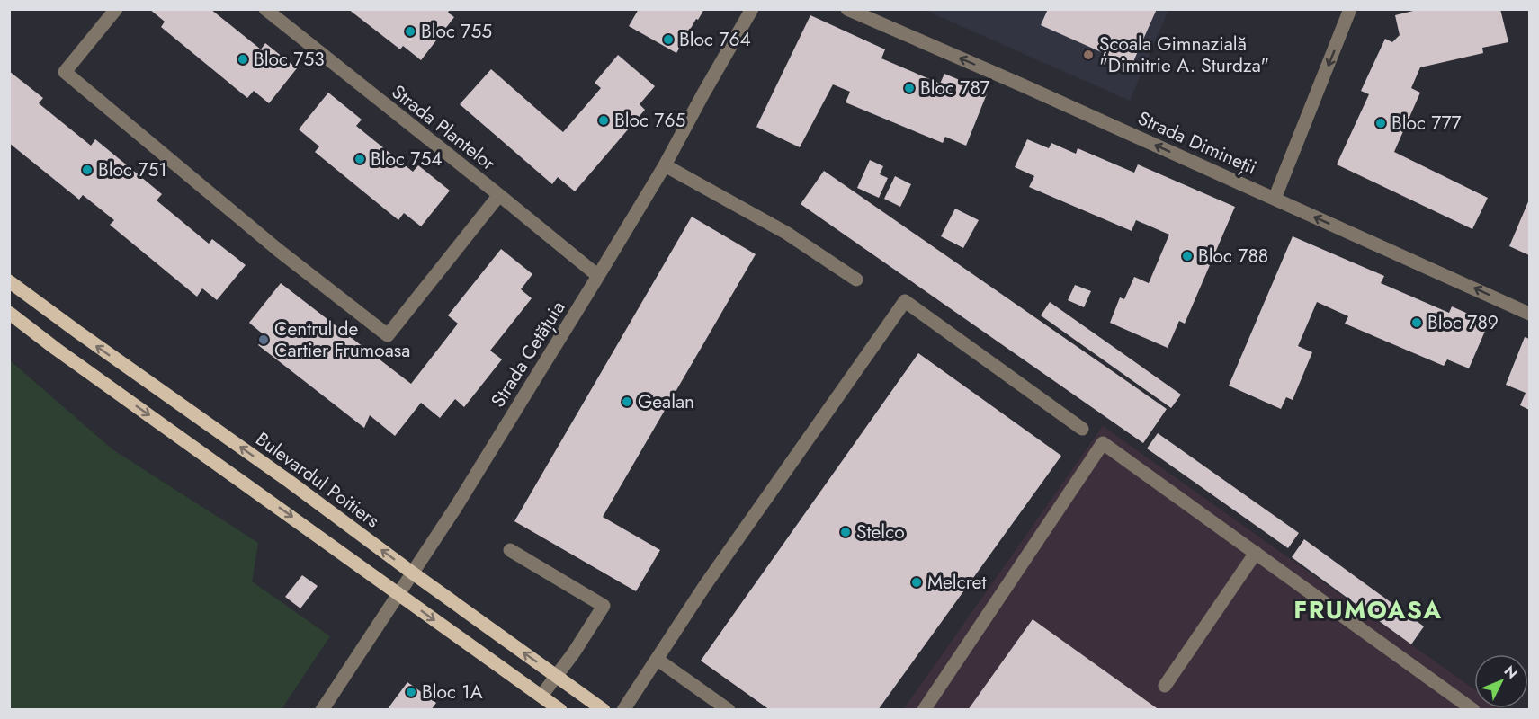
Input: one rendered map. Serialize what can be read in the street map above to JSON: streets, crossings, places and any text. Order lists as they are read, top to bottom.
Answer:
{
  "streets": {
    "main road": ["Bulevardul Poitiers"],
    "street": ["Strada Plantelor", "Strada Dimineții", "Strada Cetățuia"]
  },
  "crossings": [
    ["Strada Plantelor", "Strada Cetățuia"],
    ["Strada Cetățuia", "Bulevardul Poitiers"]
  ],
  "one_way": ["Strada Dimineții"],
  "districts": ["FRUMOASA"],
  "places": [
    "Bloc 755",
    "Bloc 764",
    "Școala Gimnazială \"Dimitrie A. Sturdza\"",
    "Bloc 753",
    "Bloc 787",
    "Bloc 765",
    "Bloc 777",
    "Bloc 754",
    "Bloc 751",
    "Bloc 788",
    "Bloc 789",
    "Centrul de Cartier Frumoasa",
    "Gealan",
    "Stelco",
    "Melcret",
    "Bloc 1A"
  ],
  "north": "top right"
}
